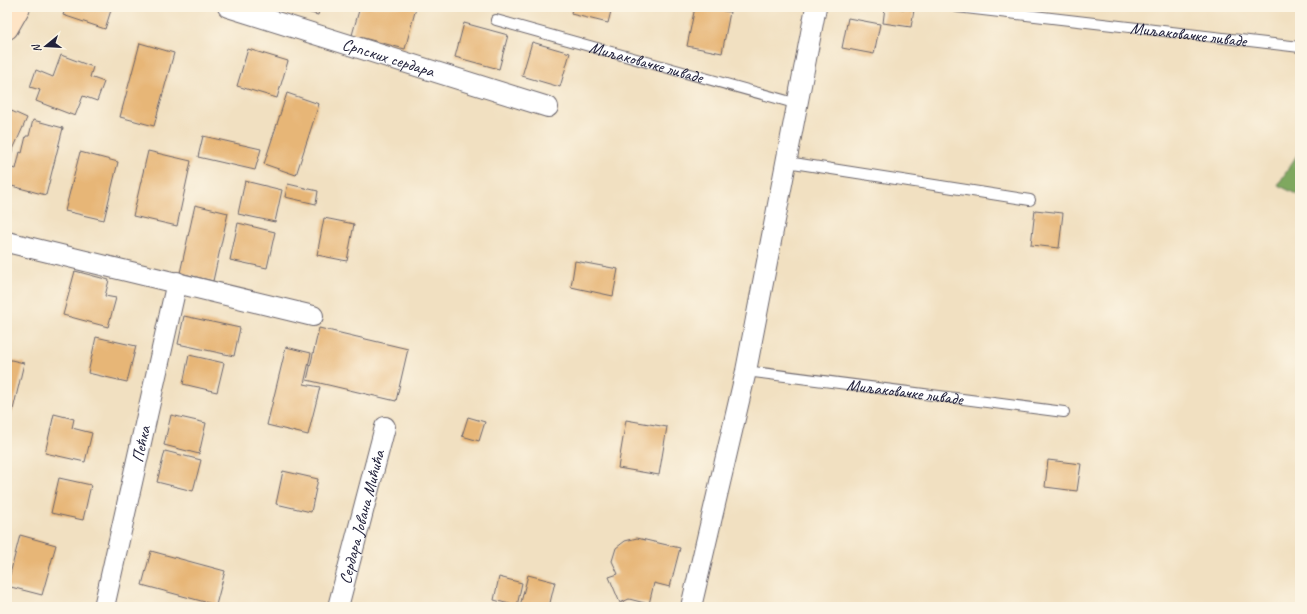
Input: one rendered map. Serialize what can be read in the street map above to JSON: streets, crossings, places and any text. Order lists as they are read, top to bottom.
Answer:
{
  "streets": {
    "street": ["Српских сердара", "Пећка", "Сердара Јована Мићића"],
    "lane": ["Миљаковачке ливаде"]
  },
  "north": "left"
}
